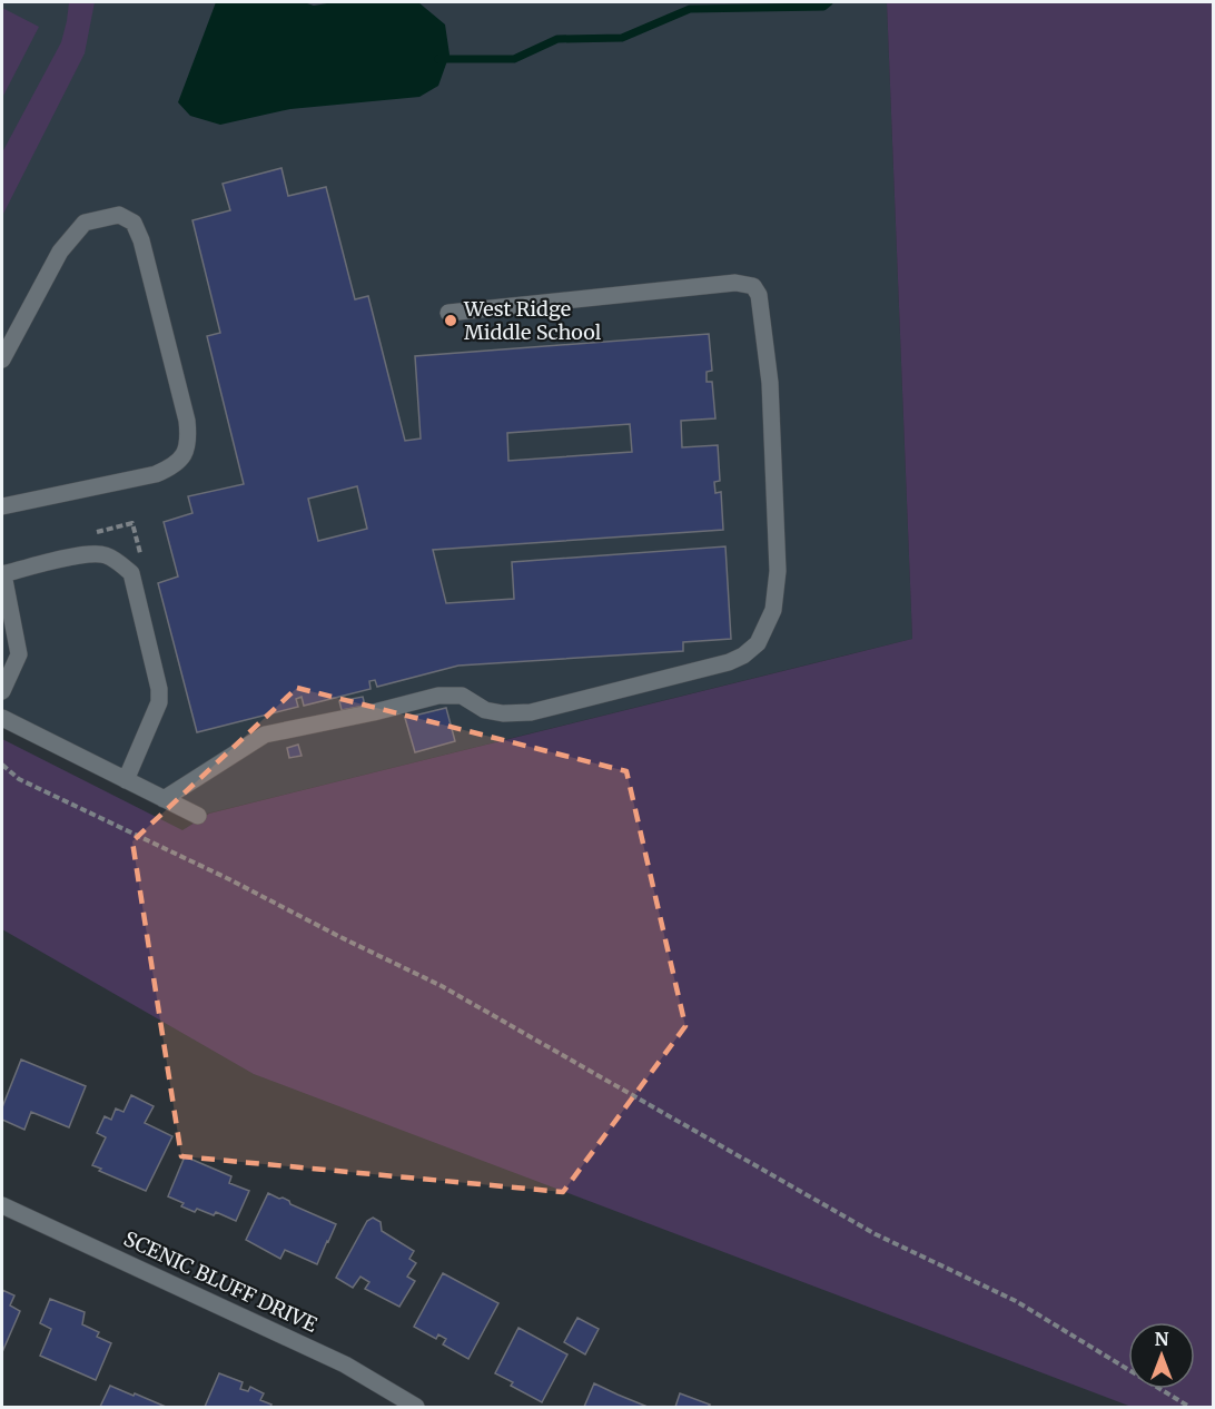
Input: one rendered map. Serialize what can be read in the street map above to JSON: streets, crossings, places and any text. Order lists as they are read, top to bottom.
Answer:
{
  "streets": {
    "street": ["SCENIC BLUFF DRIVE"]
  },
  "places": ["West Ridge Middle School"],
  "north": "top"
}
